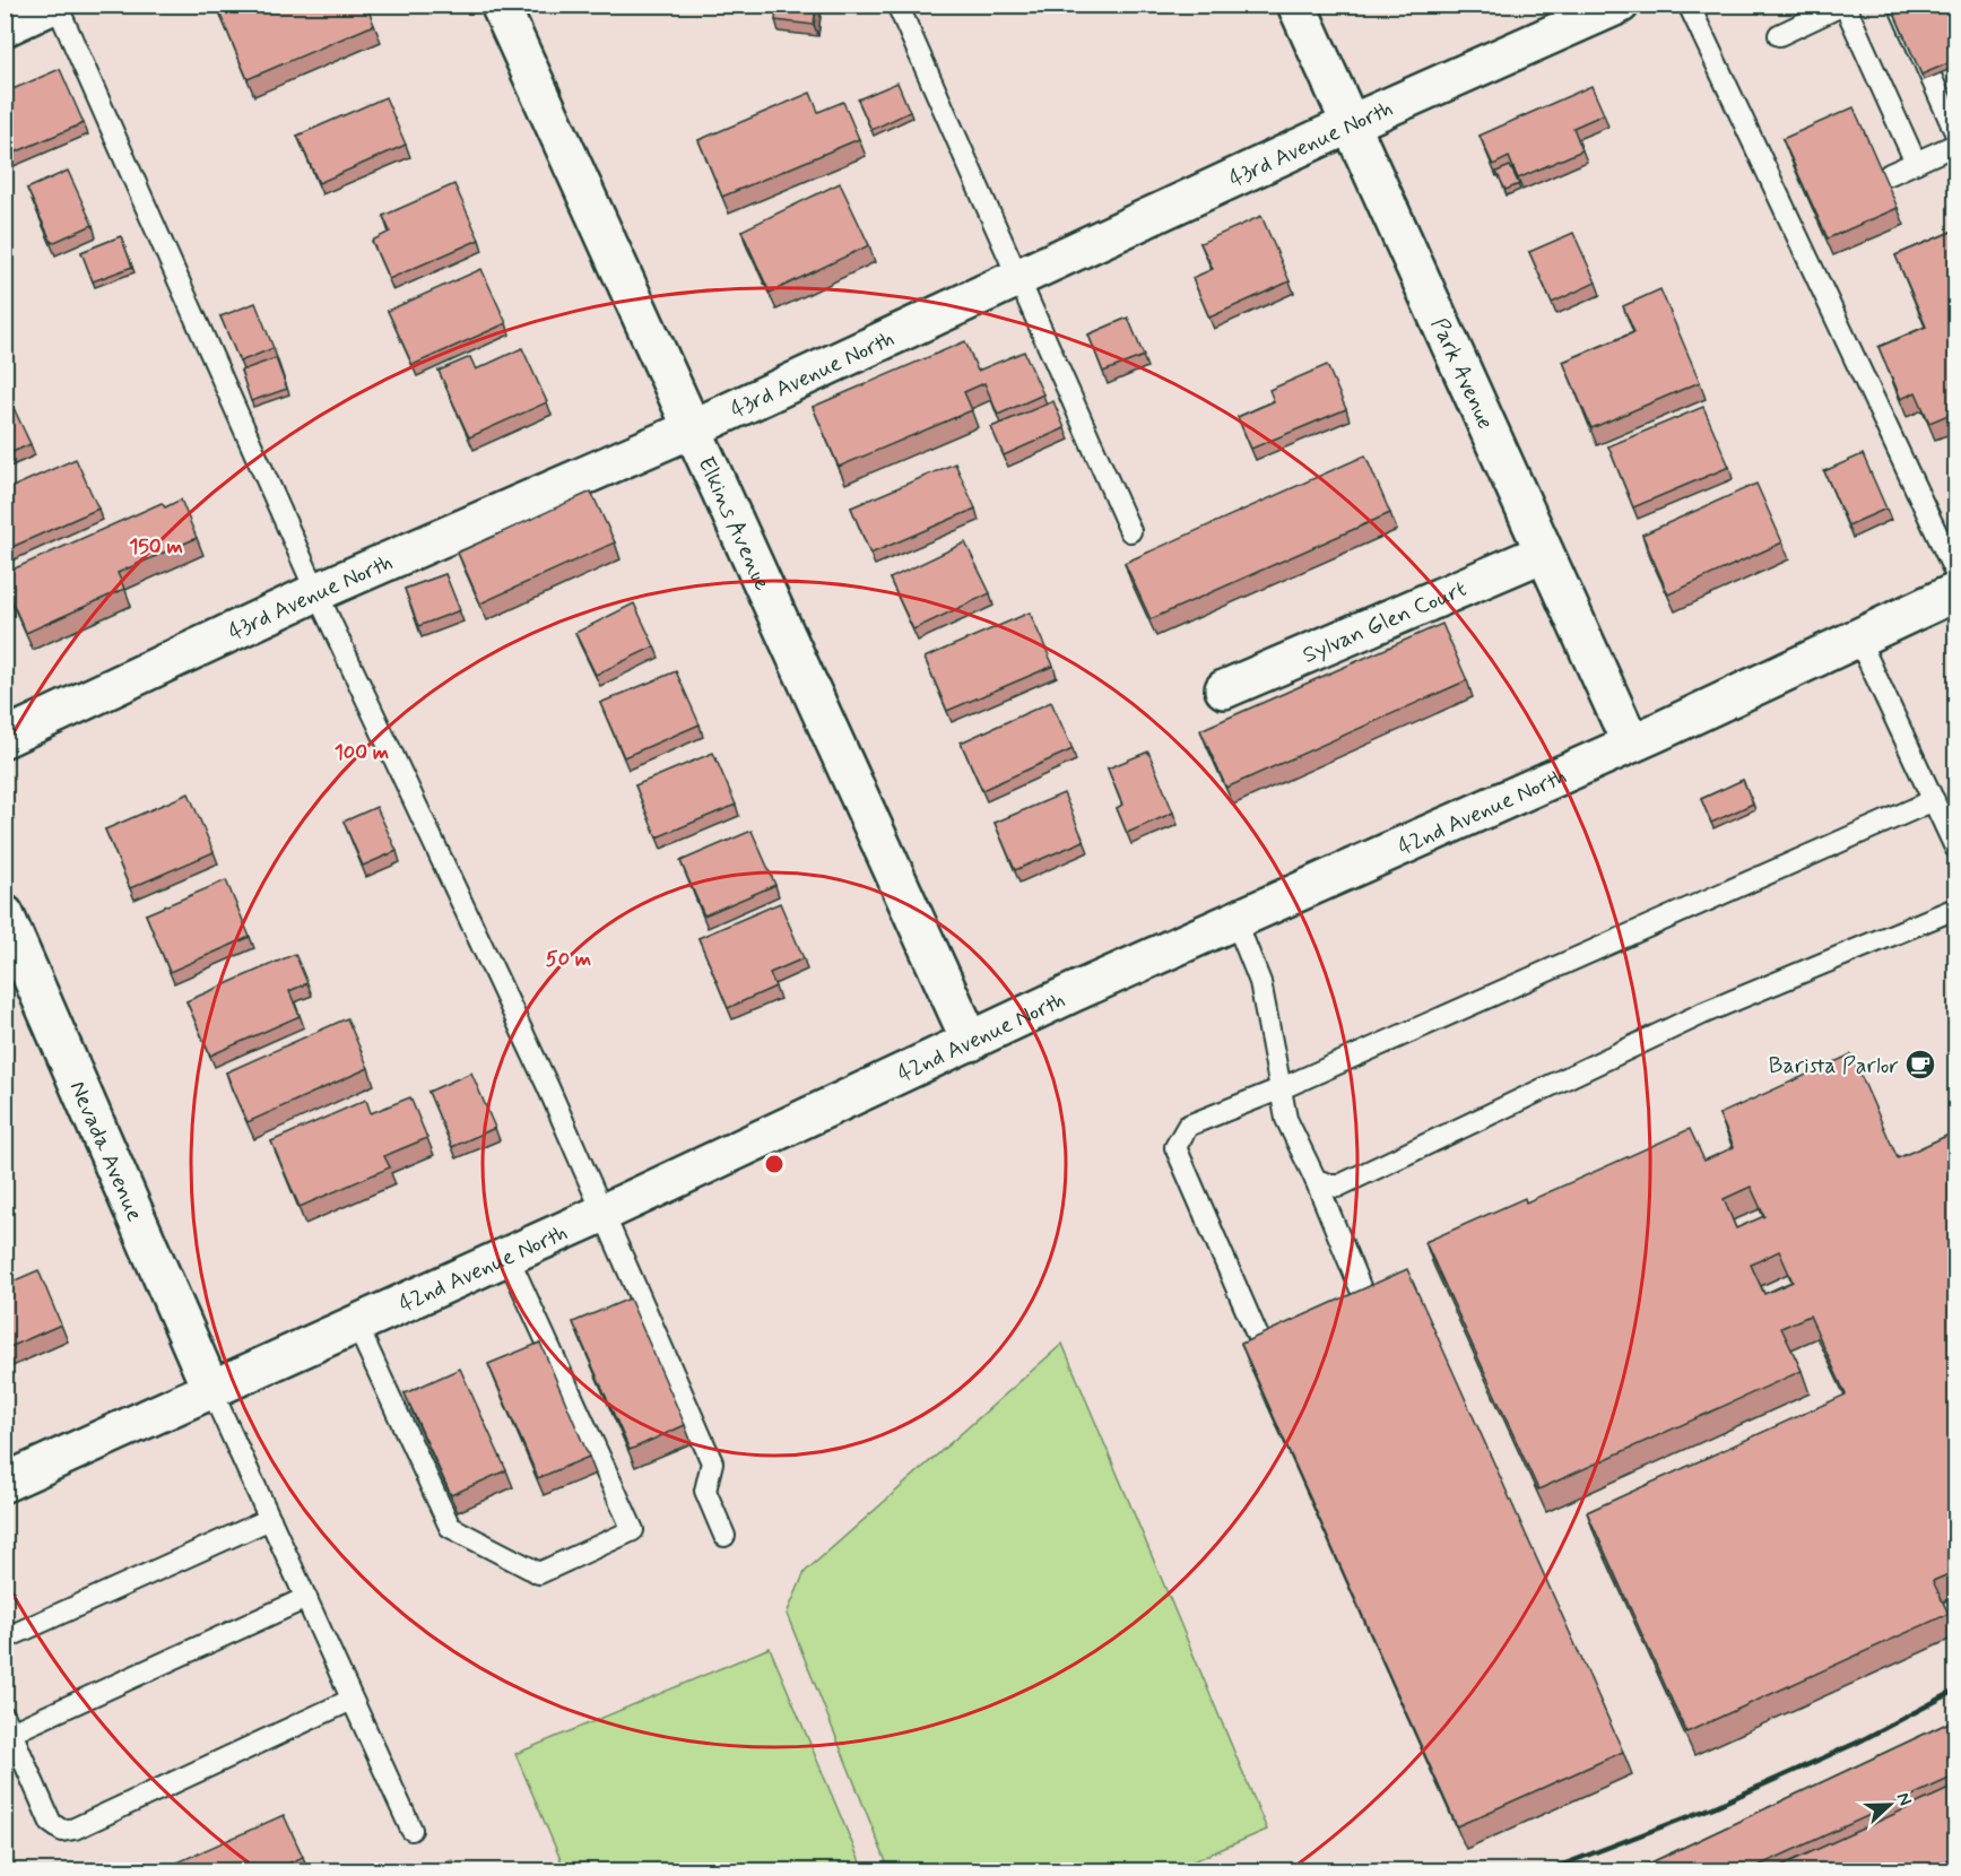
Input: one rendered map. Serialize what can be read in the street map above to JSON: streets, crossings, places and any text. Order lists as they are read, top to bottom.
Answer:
{
  "streets": {
    "street": [
      "43rd Avenue North",
      "Park Avenue",
      "Elkins Avenue",
      "Sylvan Glen Court",
      "42nd Avenue North",
      "Nevada Avenue"
    ]
  },
  "crossings": [
    ["43rd Avenue North", "Park Avenue"],
    ["43rd Avenue North", "Elkins Avenue"],
    ["Park Avenue", "Sylvan Glen Court"],
    ["Park Avenue", "42nd Avenue North"],
    ["Elkins Avenue", "42nd Avenue North"],
    ["42nd Avenue North", "Nevada Avenue"]
  ],
  "places": {
    "cafe": ["Barista Parlor"]
  },
  "north": "right",
  "rings": ["150 m", "100 m", "50 m"]
}
